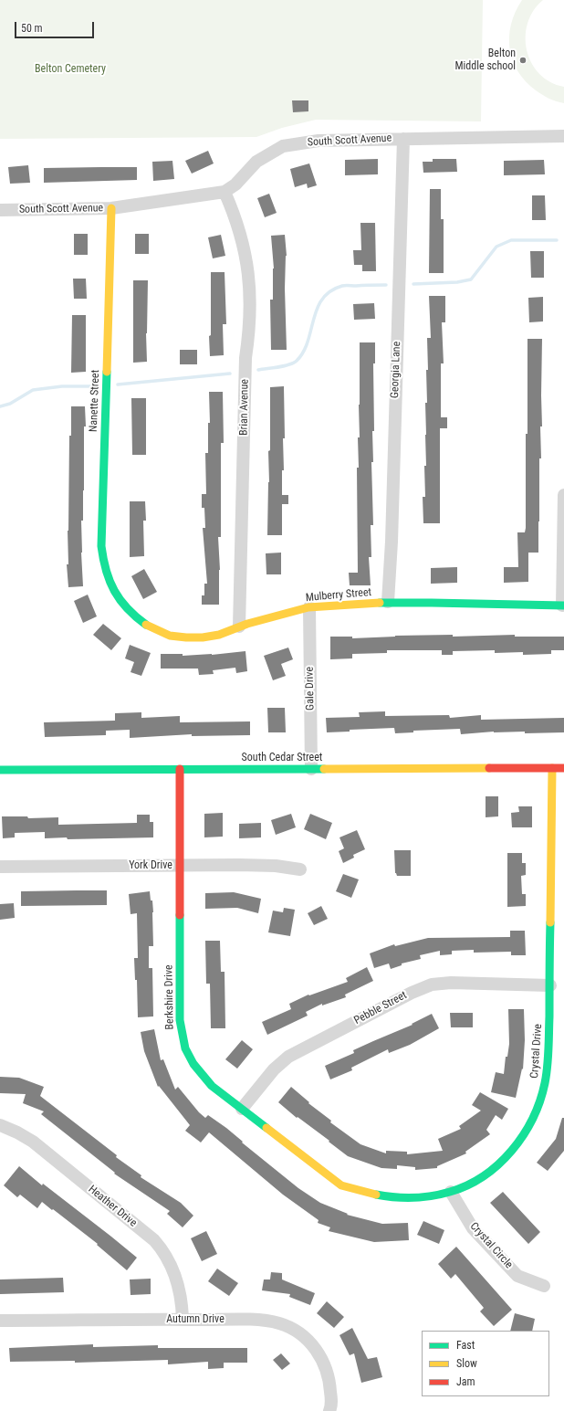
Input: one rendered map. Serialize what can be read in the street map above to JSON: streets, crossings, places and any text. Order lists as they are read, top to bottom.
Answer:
{
  "streets": {
    "street": [
      "South Scott Avenue",
      "Georgia Lane",
      "Nanette Street",
      "Brian Avenue",
      "Mulberry Street",
      "Gale Drive",
      "South Cedar Street",
      "York Drive",
      "Berkshire Drive",
      "Pebble Street",
      "Crystal Drive",
      "Heather Drive",
      "Crystal Circle",
      "Autumn Drive"
    ]
  },
  "crossings": [
    ["South Scott Avenue", "Georgia Lane"],
    ["South Scott Avenue", "Nanette Street"],
    ["South Scott Avenue", "Brian Avenue"],
    ["Georgia Lane", "Mulberry Street"],
    ["Nanette Street", "Mulberry Street"],
    ["Brian Avenue", "Mulberry Street"],
    ["Mulberry Street", "Gale Drive"],
    ["Gale Drive", "South Cedar Street"],
    ["South Cedar Street", "Berkshire Drive"],
    ["South Cedar Street", "Crystal Drive"],
    ["York Drive", "Berkshire Drive"],
    ["Berkshire Drive", "Pebble Street"],
    ["Berkshire Drive", "Crystal Drive"],
    ["Pebble Street", "Crystal Drive"],
    ["Crystal Drive", "Crystal Circle"],
    ["Heather Drive", "Autumn Drive"]
  ],
  "parks": ["Belton Cemetery"],
  "places": ["Belton Middle school"],
  "legend": ["Fast", "Slow", "Jam"],
  "scale_bar": "50 m"
}
